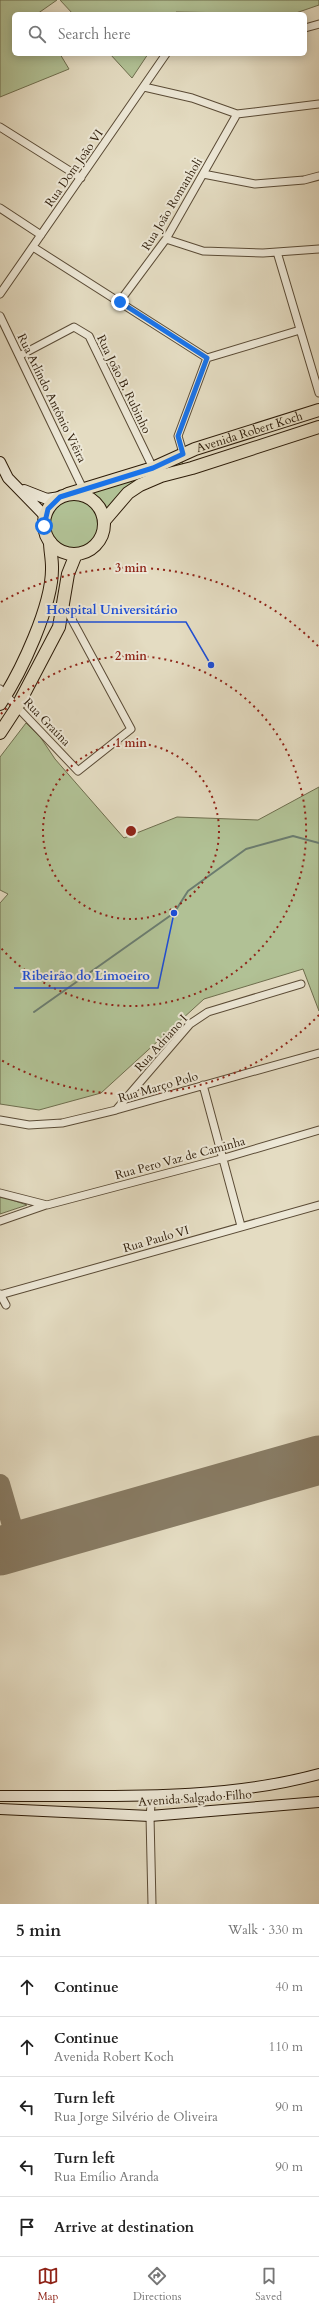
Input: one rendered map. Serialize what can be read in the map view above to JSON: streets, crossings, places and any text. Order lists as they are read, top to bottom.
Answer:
{
  "streets": {
    "main road": ["Avenida Robert Koch"],
    "street": [
      "Rua Dom João VI",
      "Rua João Romanholi",
      "Rua João B. Rubinho",
      "Rua Arlíndo Antônio Viêira",
      "Rua Graúna",
      "Rua Adriano I",
      "Rua Março Polo",
      "Rua Pero Vaz de Caminha",
      "Rua Paulo VI",
      "Avenida Salgado Filho"
    ]
  },
  "crossings": [
    ["Rua João B. Rubinho", "Rua Arlíndo Antônio Viêira"],
    ["Rua João B. Rubinho", "Avenida Robert Koch"],
    ["Rua Arlíndo Antônio Viêira", "Avenida Robert Koch"],
    ["Rua Adriano I", "Rua Março Polo"]
  ],
  "places": ["Hospital Universitário", "Ribeirão do Limoeiro"],
  "page": {
    "search": "Search here",
    "heading": ["5 min", "Walk · 330 m"],
    "list": [
      ["Continue", "40 m"],
      ["Continue", "Avenida Robert Koch", "110 m"],
      ["Turn left", "Rua Jorge Silvério de Oliveira", "90 m"],
      ["Turn left", "Rua Emílio Aranda", "90 m"],
      "Arrive at destination"
    ],
    "nav": ["Map", "Directions", "Saved"]
  },
  "rings": ["3 min", "2 min", "1 min"]
}
